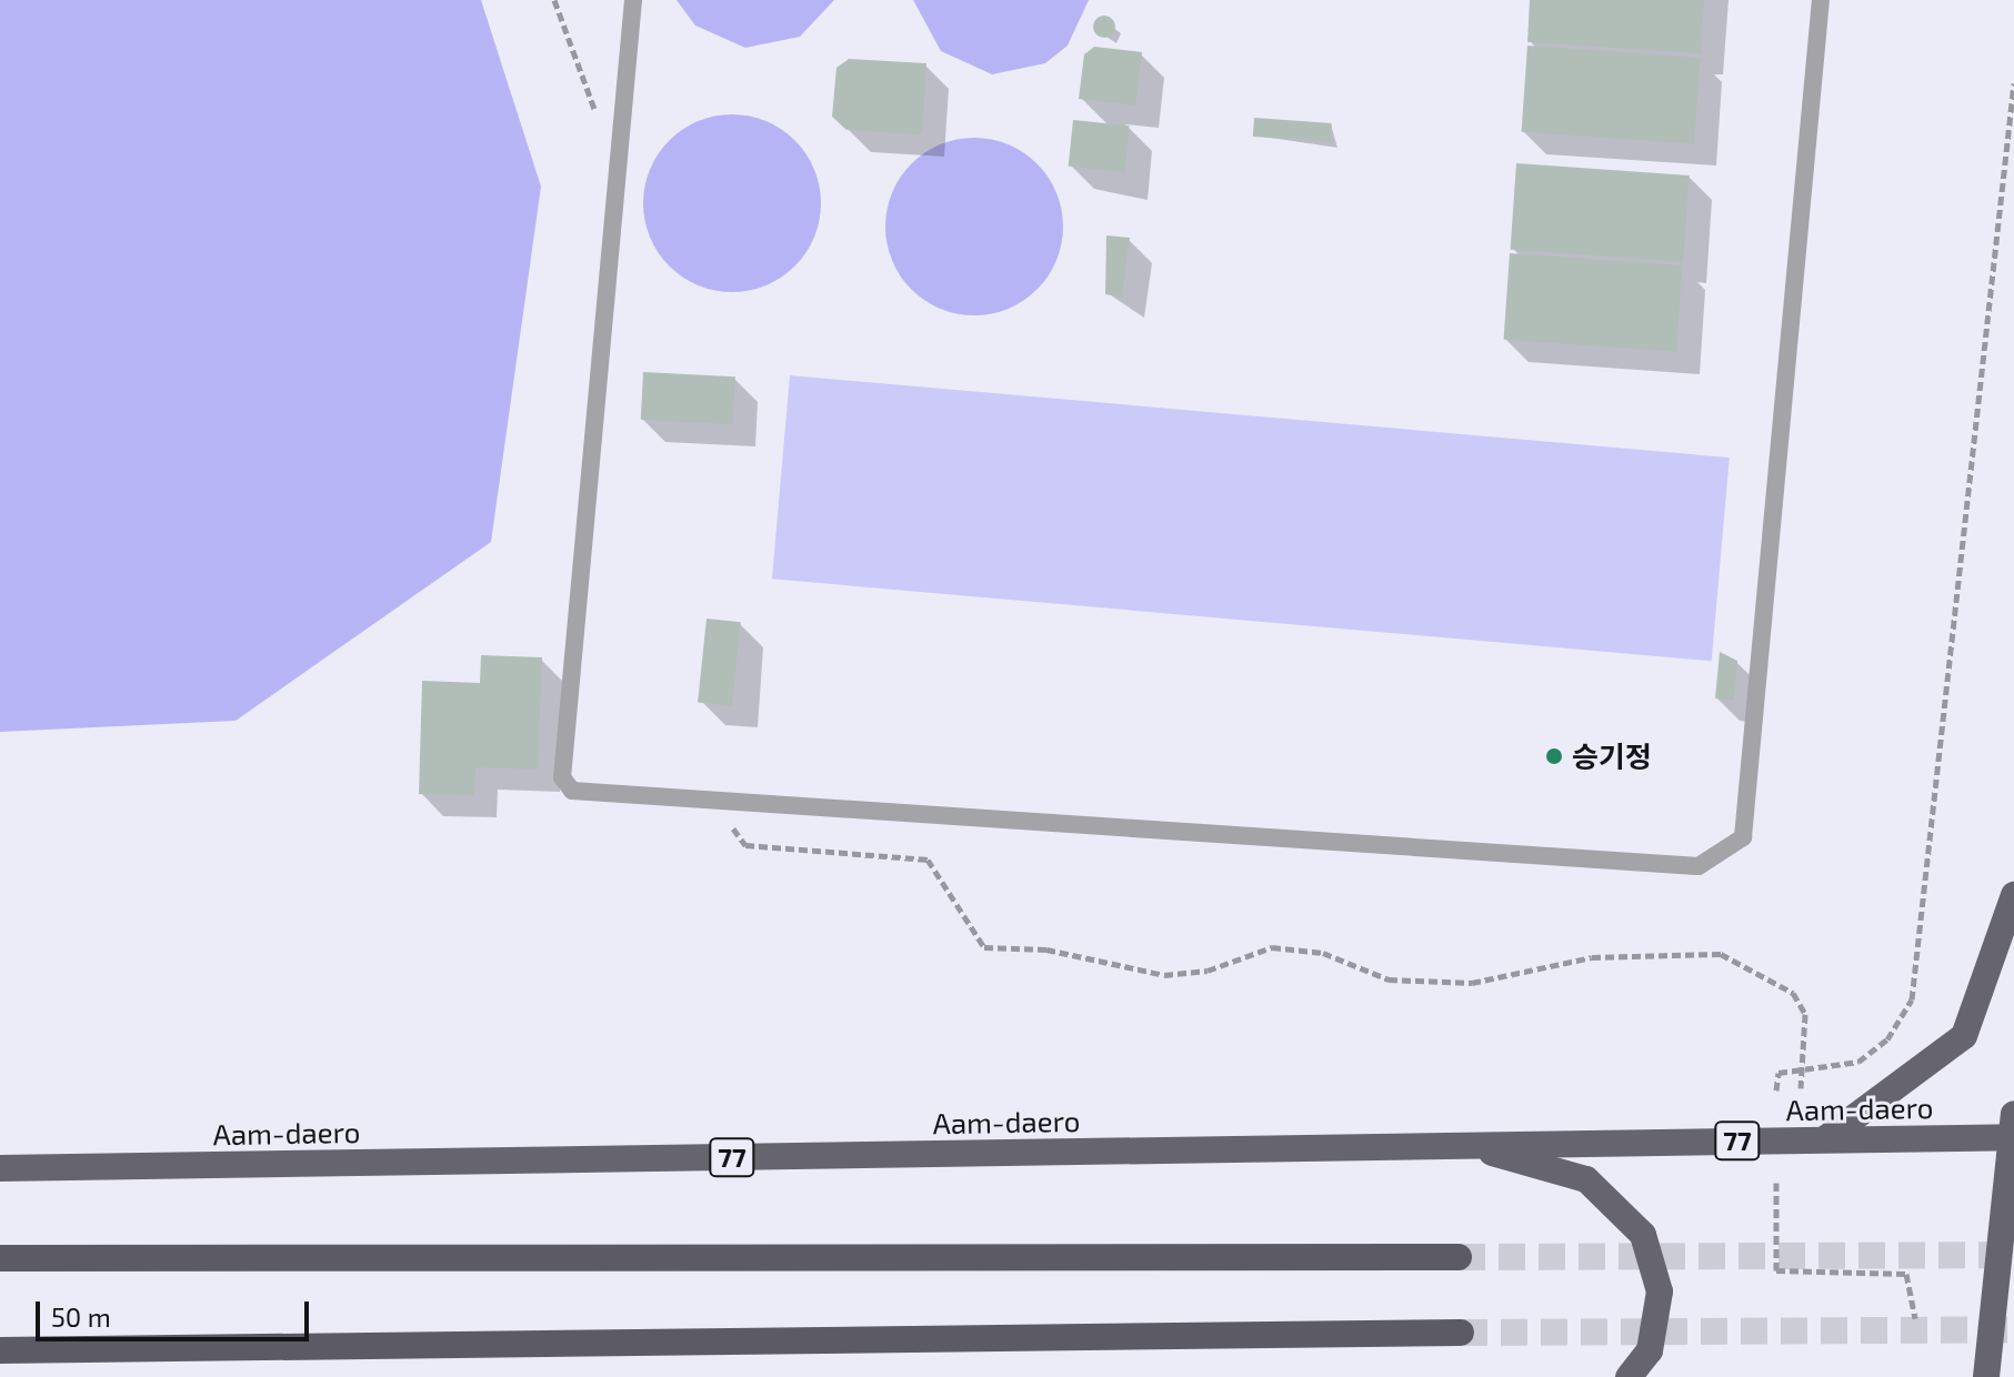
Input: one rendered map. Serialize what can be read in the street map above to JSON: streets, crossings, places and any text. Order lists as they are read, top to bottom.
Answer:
{
  "streets": {
    "main road": ["Aam-daero", "77"]
  },
  "places": ["승기정"],
  "scale_bar": "50 m"
}
